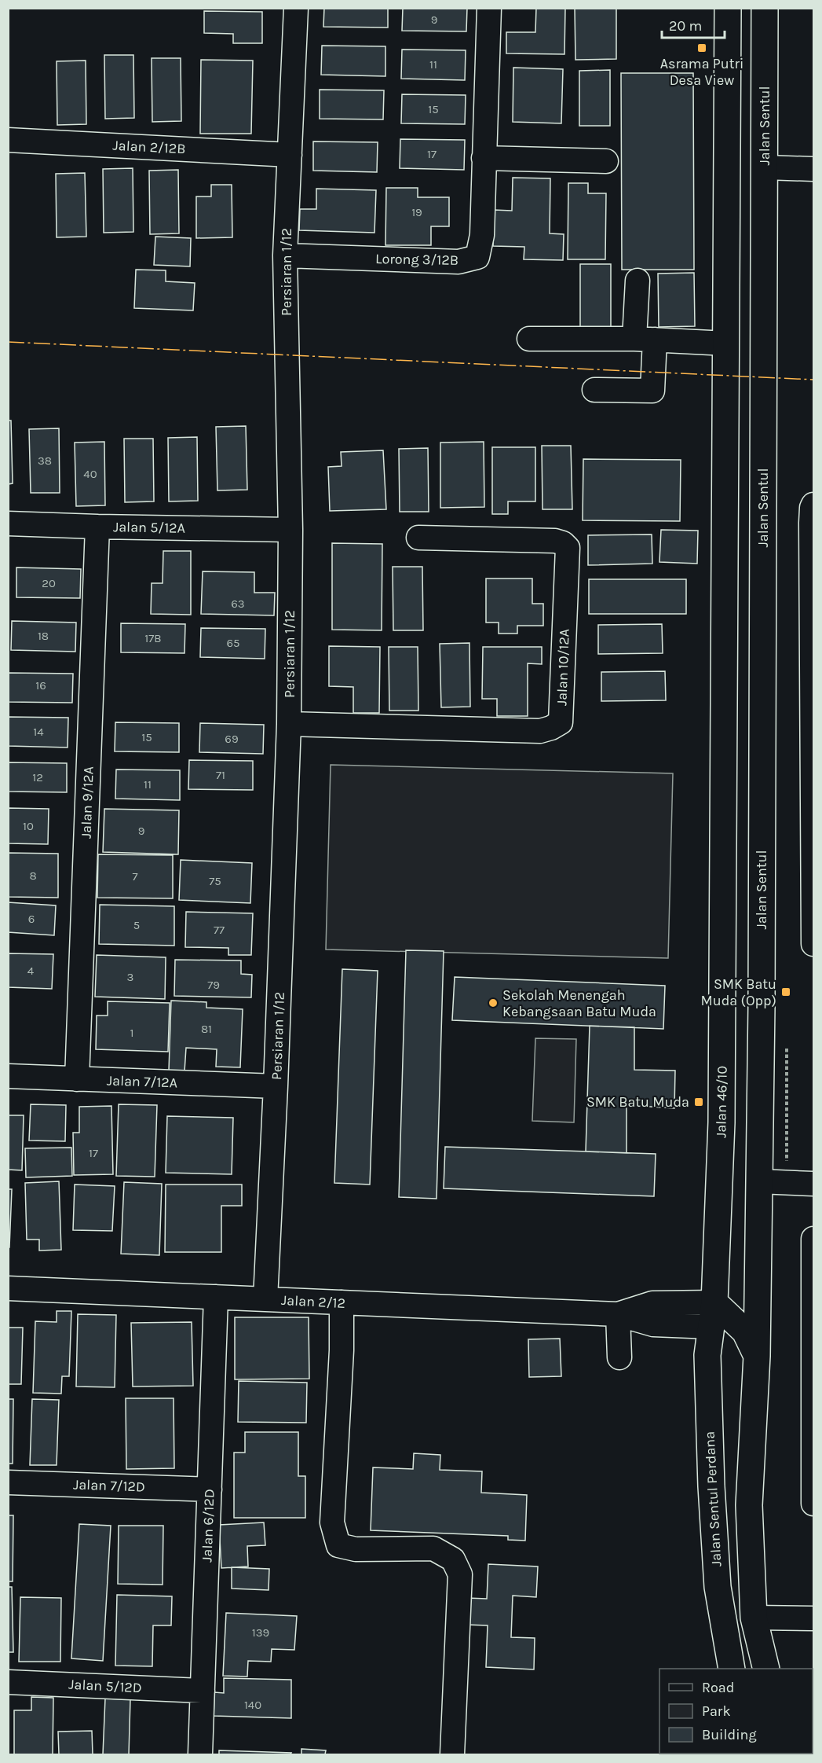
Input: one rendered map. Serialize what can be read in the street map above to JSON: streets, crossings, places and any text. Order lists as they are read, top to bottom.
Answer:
{
  "streets": {
    "main road": ["Jalan Sentul", "Jalan 46/10", "Jalan Sentul Perdana"],
    "street": [
      "Jalan 2/12B",
      "Lorong 3/12B",
      "Persiaran 1/12",
      "Jalan 5/12A",
      "Jalan 10/12A",
      "Jalan 9/12A",
      "Jalan 7/12A",
      "Jalan 2/12",
      "Jalan 7/12D",
      "Jalan 6/12D",
      "Jalan 5/12D"
    ]
  },
  "crossings": [
    ["Jalan 2/12B", "Persiaran 1/12"],
    ["Lorong 3/12B", "Persiaran 1/12"],
    ["Persiaran 1/12", "Jalan 5/12A"],
    ["Persiaran 1/12", "Jalan 10/12A"],
    ["Persiaran 1/12", "Jalan 7/12A"],
    ["Persiaran 1/12", "Jalan 2/12"],
    ["Jalan 5/12A", "Jalan 9/12A"],
    ["Jalan 9/12A", "Jalan 7/12A"],
    ["Jalan 46/10", "Jalan 2/12"],
    ["Jalan 46/10", "Jalan Sentul Perdana"],
    ["Jalan 2/12", "Jalan Sentul Perdana"],
    ["Jalan 2/12", "Jalan 6/12D"],
    ["Jalan 7/12D", "Jalan 6/12D"],
    ["Jalan 6/12D", "Jalan 5/12D"]
  ],
  "places": {
    "transit": ["Asrama Putri Desa View", "SMK Batu Muda (Opp)", "SMK Batu Muda"],
    "other": ["Sekolah Menengah Kebangsaan Batu Muda"]
  },
  "house_numbers": [
    "9",
    "11",
    "15",
    "17",
    "19",
    "38",
    "40",
    "20",
    "63",
    "18",
    "17B",
    "65",
    "16",
    "14",
    "15",
    "69",
    "71",
    "12",
    "11",
    "10",
    "9",
    "8",
    "7",
    "75",
    "6",
    "5",
    "77",
    "4",
    "3",
    "79",
    "81",
    "1",
    "17",
    "139",
    "140"
  ],
  "legend": ["Road", "Park", "Building"],
  "scale_bar": "20 m"
}
